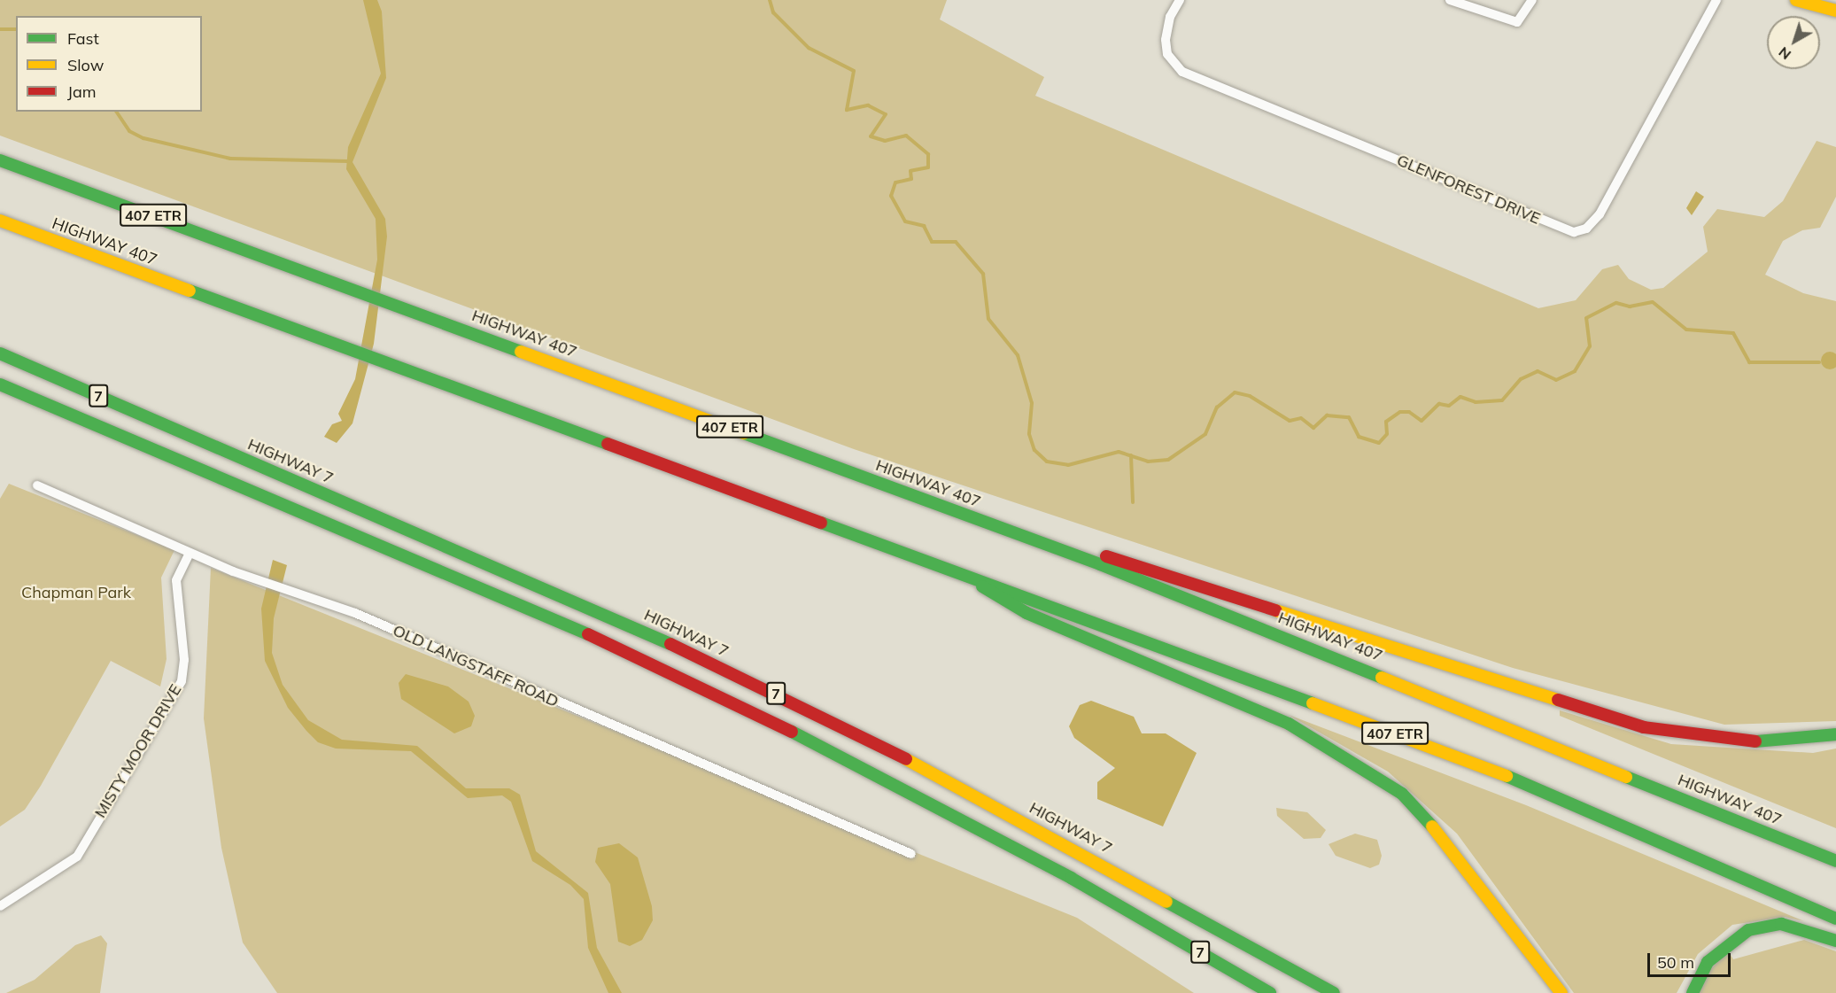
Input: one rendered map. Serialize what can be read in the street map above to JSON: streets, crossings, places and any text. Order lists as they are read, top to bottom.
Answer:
{
  "streets": {
    "main road": [
      "407 ETR",
      "HIGHWAY 407",
      "7",
      "HIGHWAY 7"
    ],
    "street": ["GLENFOREST DRIVE", "OLD LANGSTAFF ROAD", "MISTY MOOR DRIVE"]
  },
  "crossings": [
    ["OLD LANGSTAFF ROAD", "MISTY MOOR DRIVE"]
  ],
  "parks": ["Chapman Park"],
  "legend": ["Fast", "Slow", "Jam"],
  "scale_bar": "50 m",
  "north": "bottom left"
}
